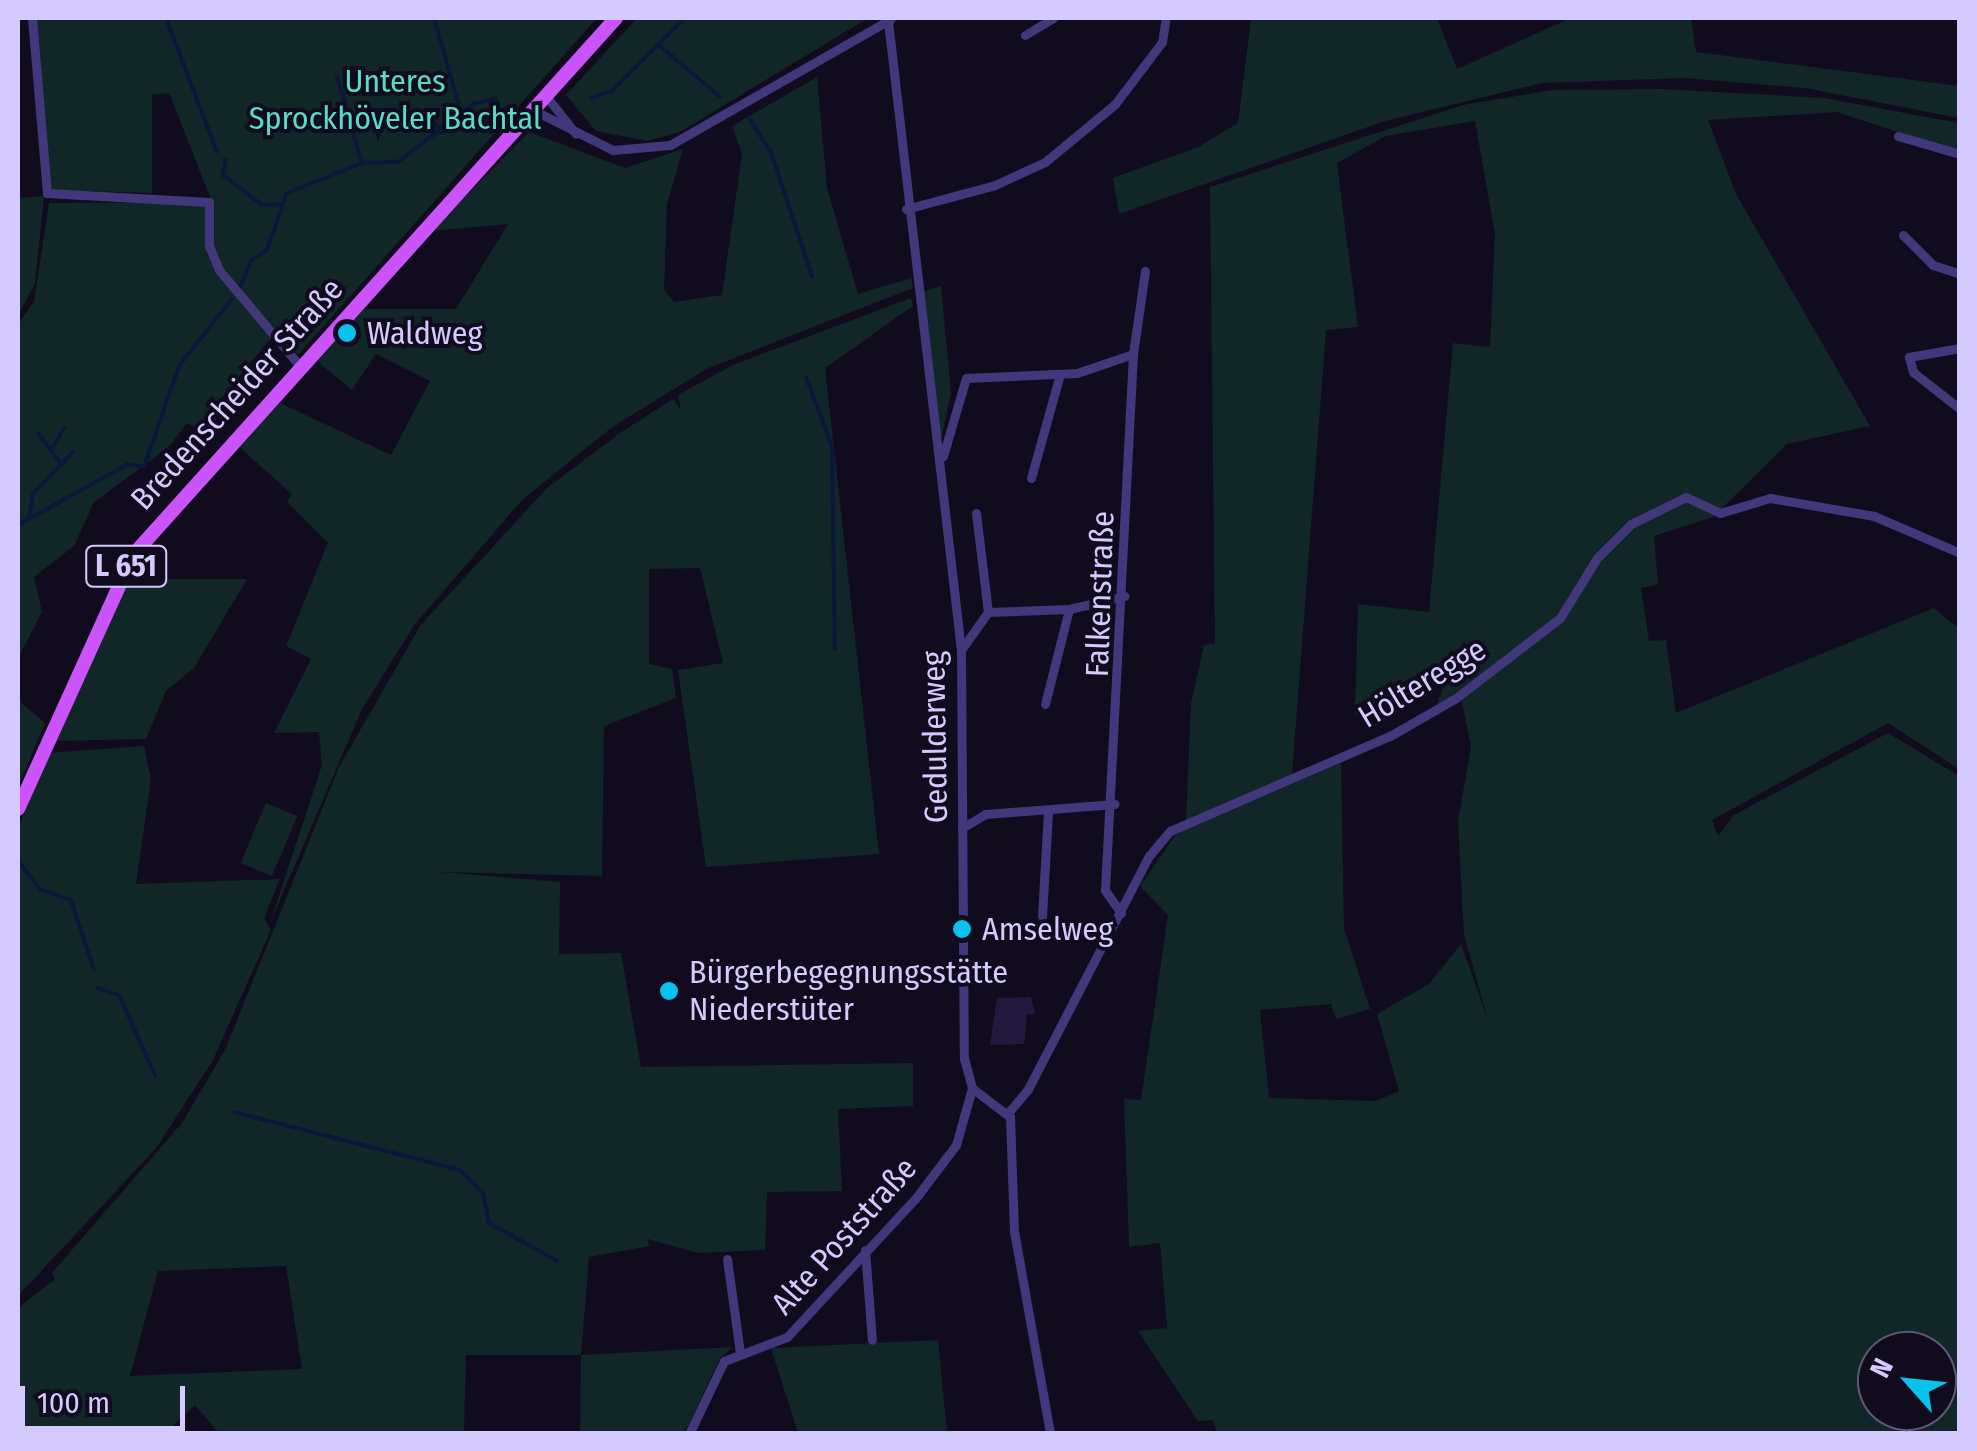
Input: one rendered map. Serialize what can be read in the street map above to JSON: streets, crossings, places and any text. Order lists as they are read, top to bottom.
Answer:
{
  "streets": {
    "main road": ["Bredenscheider Straße", "L 651"],
    "street": [
      "Falkenstraße",
      "Hölteregge",
      "Gedulderweg",
      "Alte Poststraße"
    ]
  },
  "crossings": [
    ["Bredenscheider Straße", "L 651"],
    ["Falkenstraße", "Hölteregge"],
    ["Gedulderweg", "Alte Poststraße"]
  ],
  "parks": ["Unteres Sprockhöveler Bachtal"],
  "places": ["Waldweg", "Amselweg", "Bürgerbegegnungsstätte Niederstüter"],
  "scale_bar": "100 m",
  "north": "top left"
}
